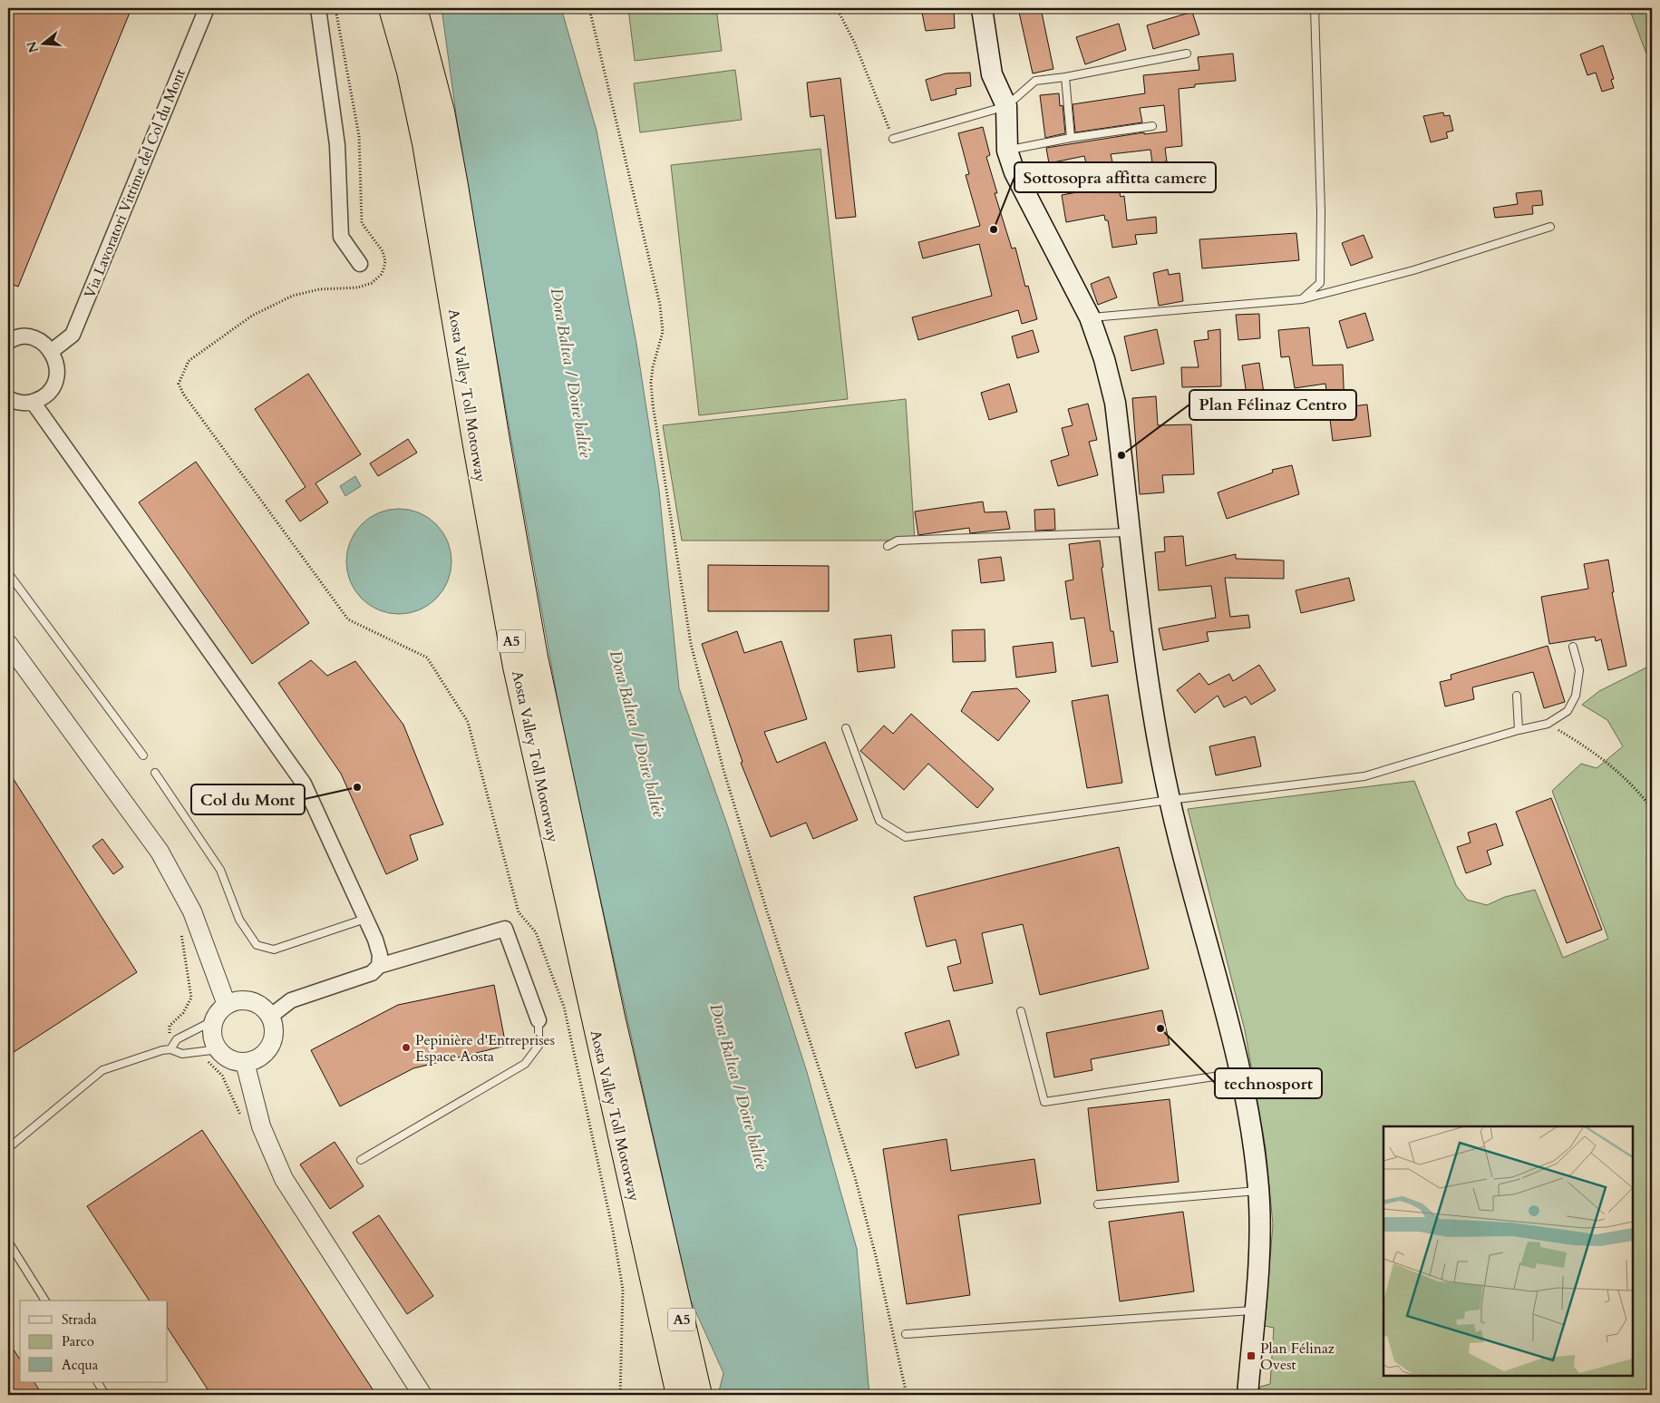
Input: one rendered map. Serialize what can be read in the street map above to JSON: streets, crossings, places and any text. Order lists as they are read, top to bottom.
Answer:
{
  "streets": {
    "highway": ["Aosta Valley Toll Motorway", "A5"],
    "street": ["Via Lavoratori Vittime del Col du Mont"]
  },
  "water": ["Dora Baltea / Doire baltée"],
  "places": {
    "other": [
      "Sottosopra affitta camere",
      "Plan Félinaz Centro",
      "Col du Mont",
      "technosport",
      "Pepinière d'Entreprises Espace Aosta"
    ],
    "transit": ["Plan Félinaz Ovest"]
  },
  "legend": ["Strada", "Parco", "Acqua"],
  "north": "left"
}
